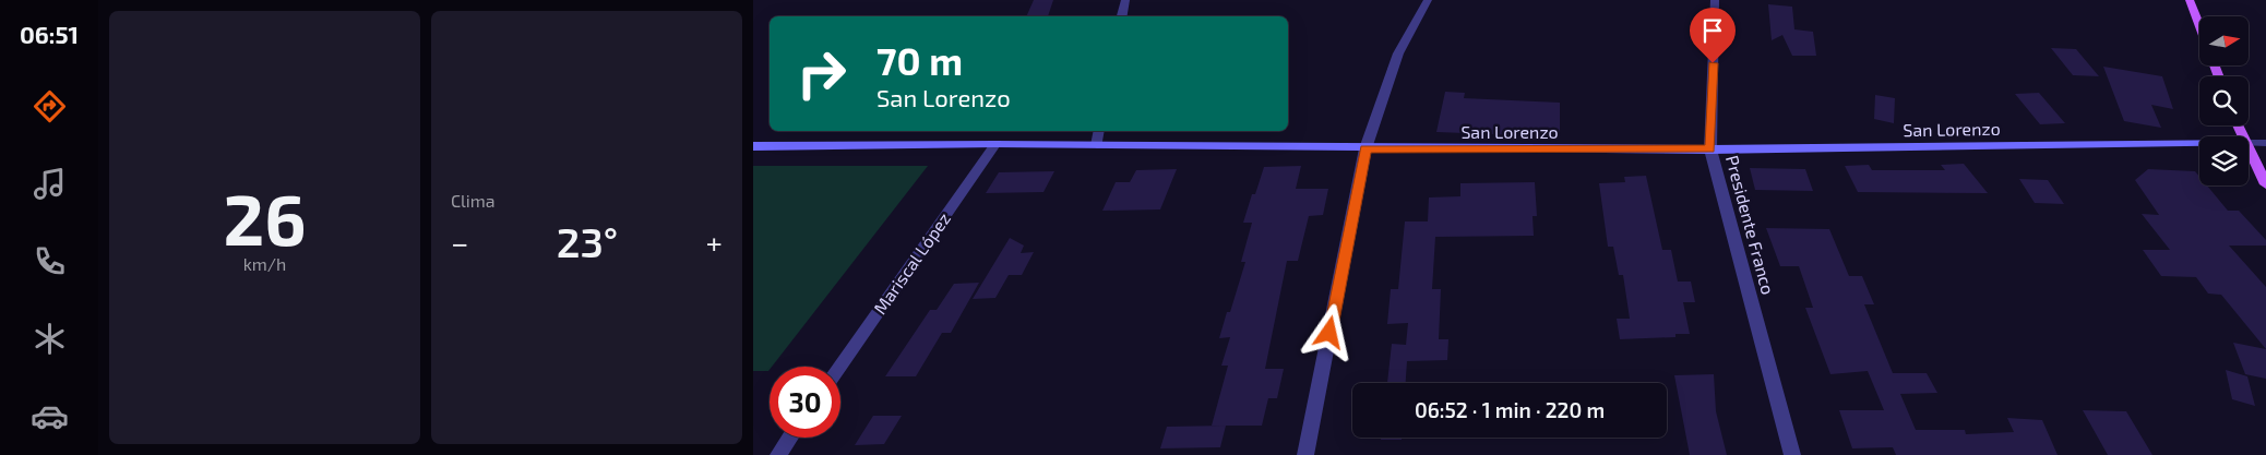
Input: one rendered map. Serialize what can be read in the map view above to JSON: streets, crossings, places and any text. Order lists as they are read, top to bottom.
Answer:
{
  "streets": {
    "street": ["San Lorenzo", "Presidente Franco", "Mariscal López"]
  },
  "crossings": [
    ["San Lorenzo", "Presidente Franco"],
    ["San Lorenzo", "Mariscal López"]
  ],
  "north": "right",
  "page": {
    "tabs": "06:51",
    "tile": [
      ["26", "km/h"],
      "Clima"
    ],
    "turn": ["70 m", "San Lorenzo"],
    "heat": ["−", "23°", "+"],
    "limit": "30",
    "trip": "06:52 · 1 min · 220 m"
  }
}
